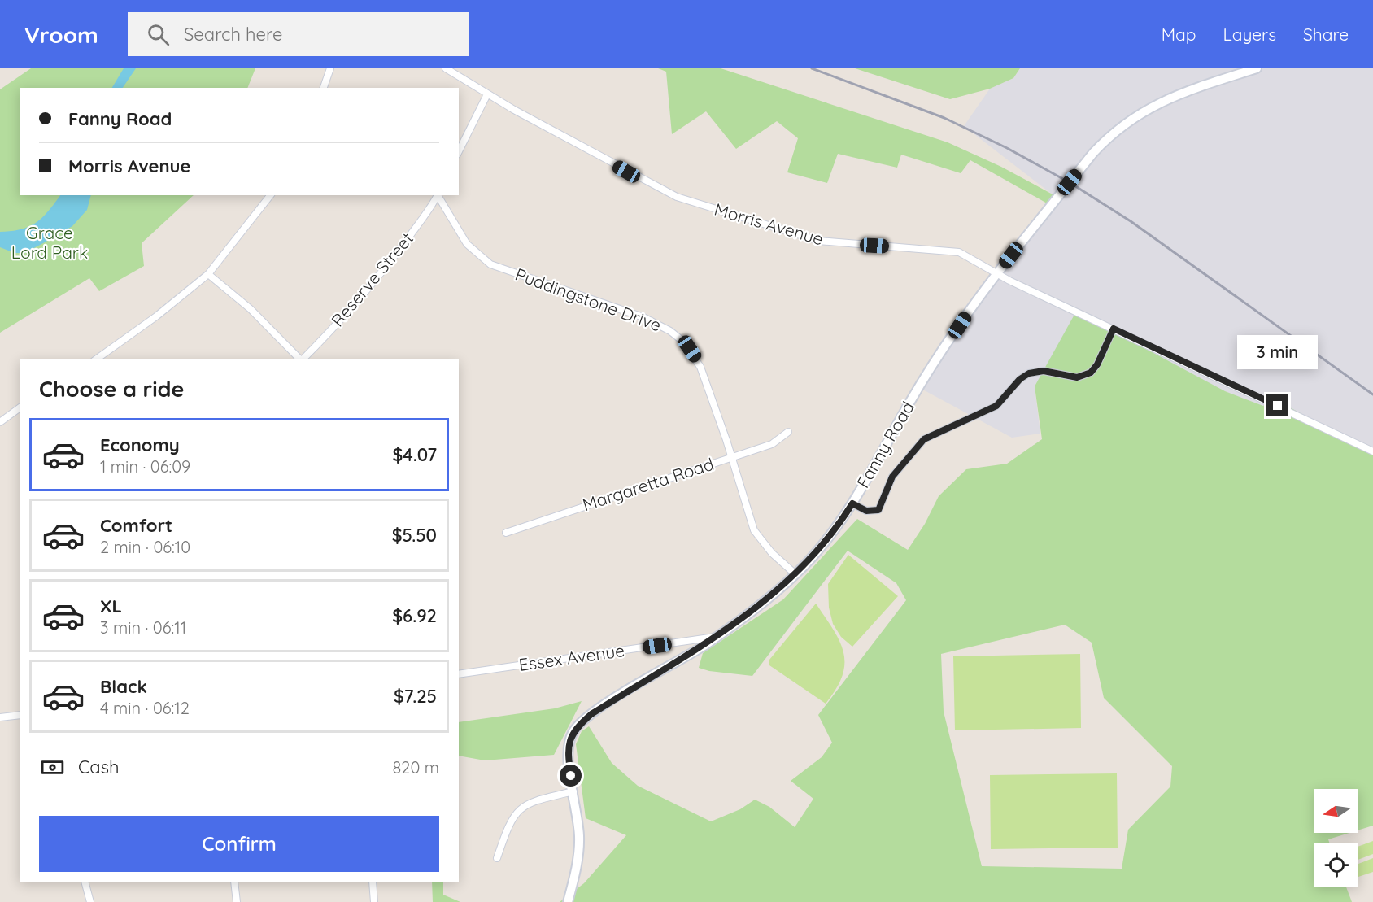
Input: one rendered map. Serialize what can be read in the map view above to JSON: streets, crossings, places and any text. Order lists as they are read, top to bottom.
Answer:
{
  "streets": {
    "main road": ["Fanny Road"],
    "street": [
      "Morris Avenue",
      "Reserve Street",
      "Puddingstone Drive",
      "Margaretta Road",
      "Essex Avenue"
    ]
  },
  "crossings": [
    ["Morris Avenue", "Fanny Road"],
    ["Puddingstone Drive", "Fanny Road"],
    ["Puddingstone Drive", "Margaretta Road"],
    ["Fanny Road", "Essex Avenue"]
  ],
  "parks": ["Grace Lord Park"],
  "north": "left",
  "page": {
    "header": "Vroom",
    "search": "Search here",
    "nav": ["Map", "Layers", "Share"],
    "banner": ["Fanny Road", "Morris Avenue"],
    "bubble": "3 min",
    "heading": "Choose a ride",
    "list": [
      {
        "name": "Economy",
        "note": "1 min · 06:09",
        "value": "$4.07"
      },
      {
        "name": "Comfort",
        "note": "2 min · 06:10",
        "value": "$5.50"
      },
      {
        "name": "XL",
        "note": "3 min · 06:11",
        "value": "$6.92"
      },
      {
        "name": "Black",
        "note": "4 min · 06:12",
        "value": "$7.25"
      }
    ],
    "pay": ["Cash", "820 m"],
    "buttons": "Confirm"
  }
}
